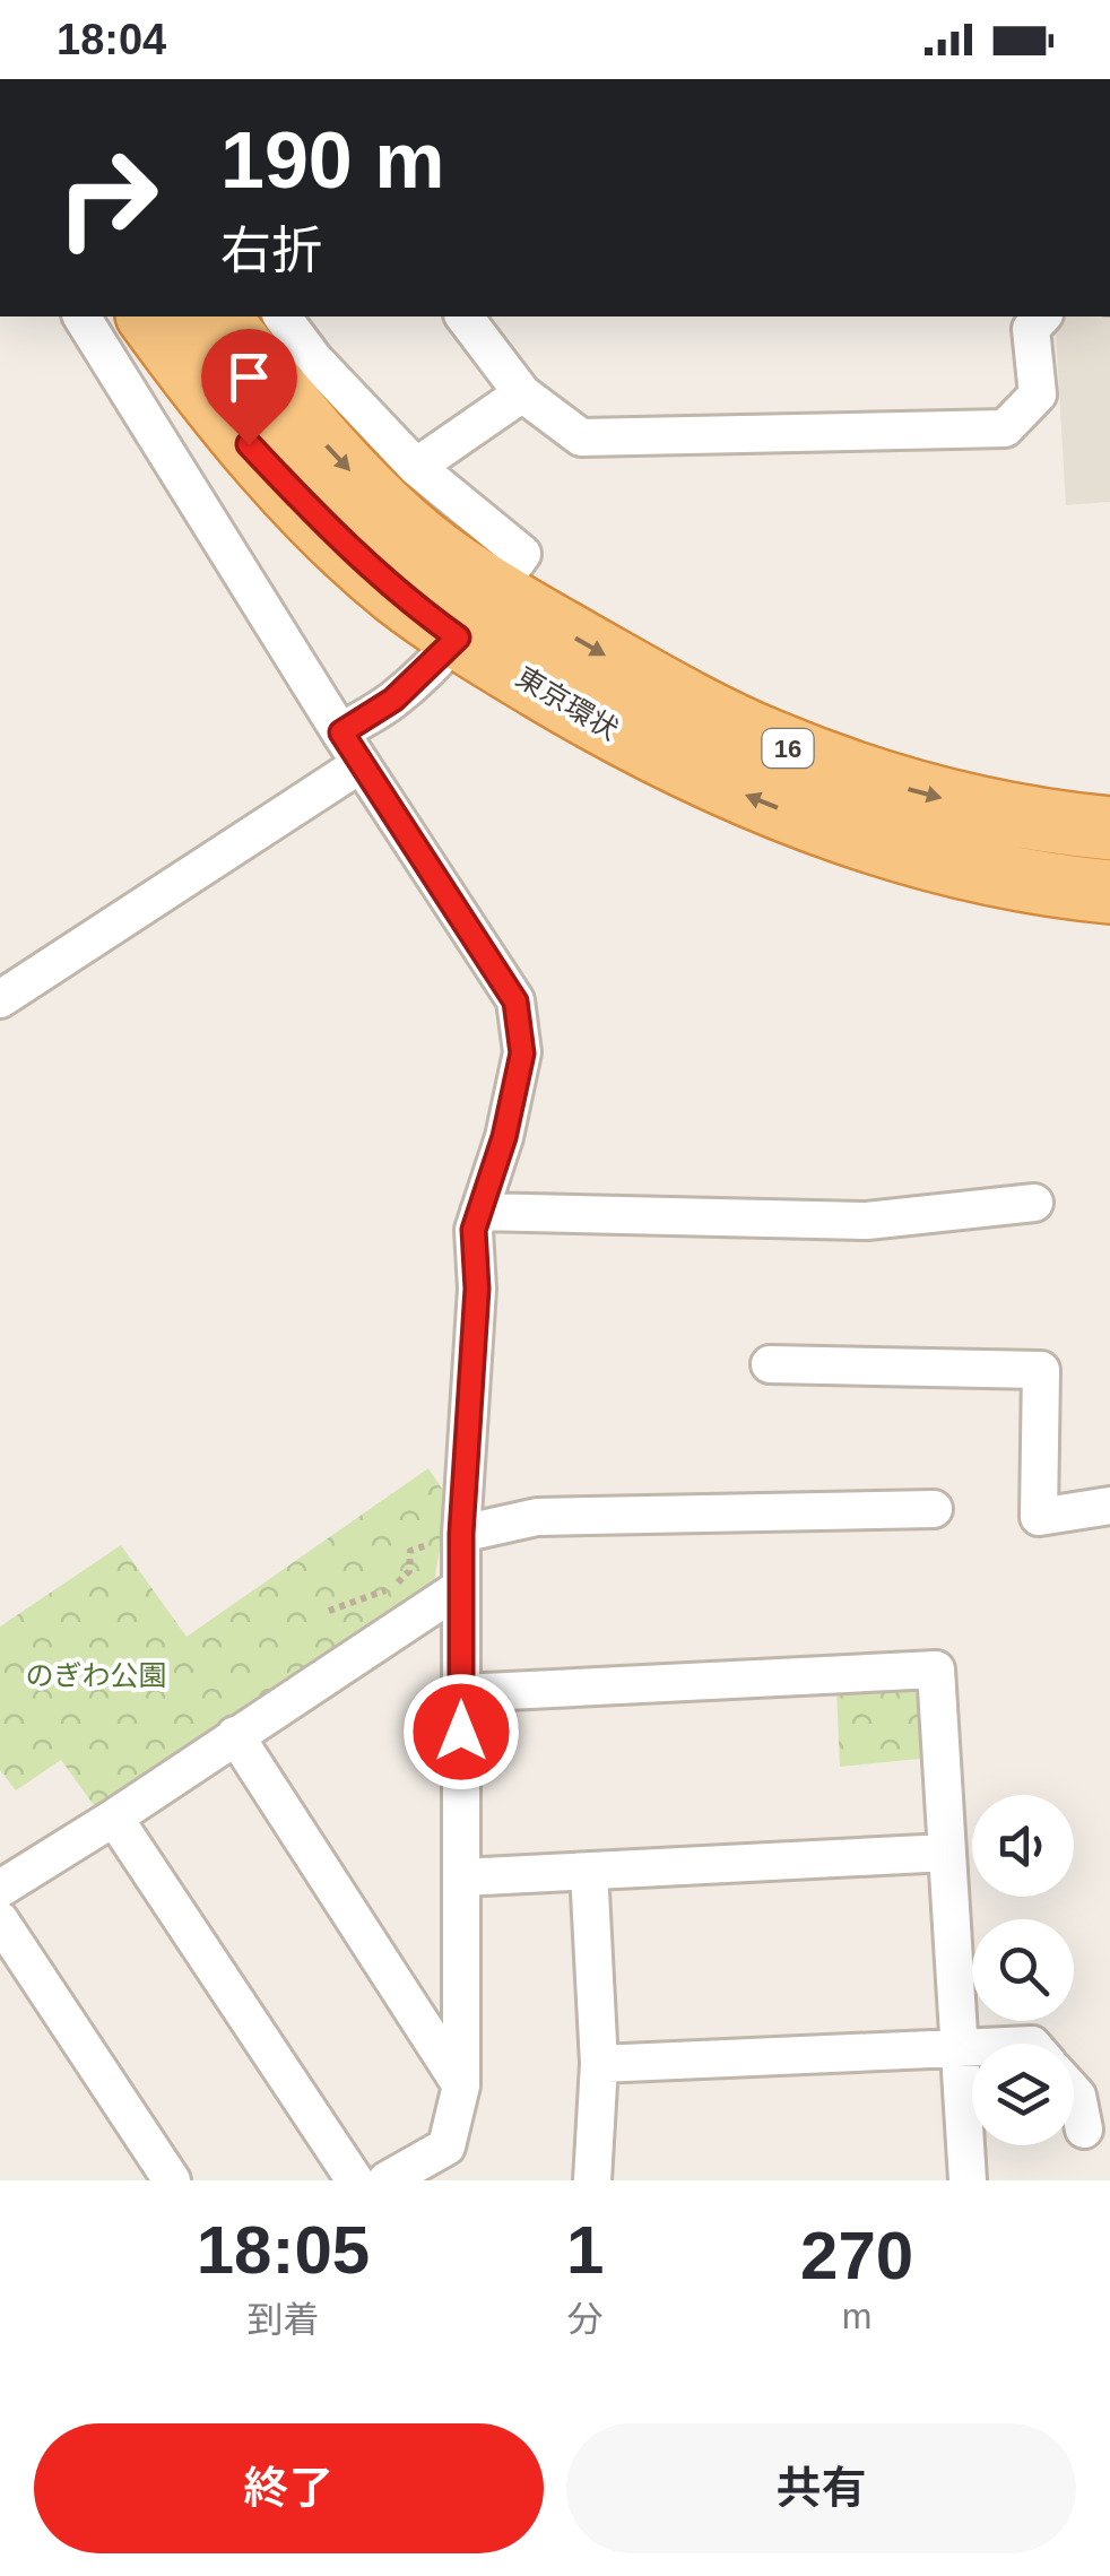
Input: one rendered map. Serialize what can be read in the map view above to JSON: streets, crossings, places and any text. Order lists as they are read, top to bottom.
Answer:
{
  "streets": {
    "highway": ["東京環状", "16"]
  },
  "parks": ["のぎわ公園"],
  "page": {
    "status": "18:04",
    "turn": ["190 m", "右折"],
    "eta": [
      "18:05",
      "到着",
      "1",
      "分",
      "270",
      "m"
    ],
    "buttons": ["終了", "共有"]
  }
}
